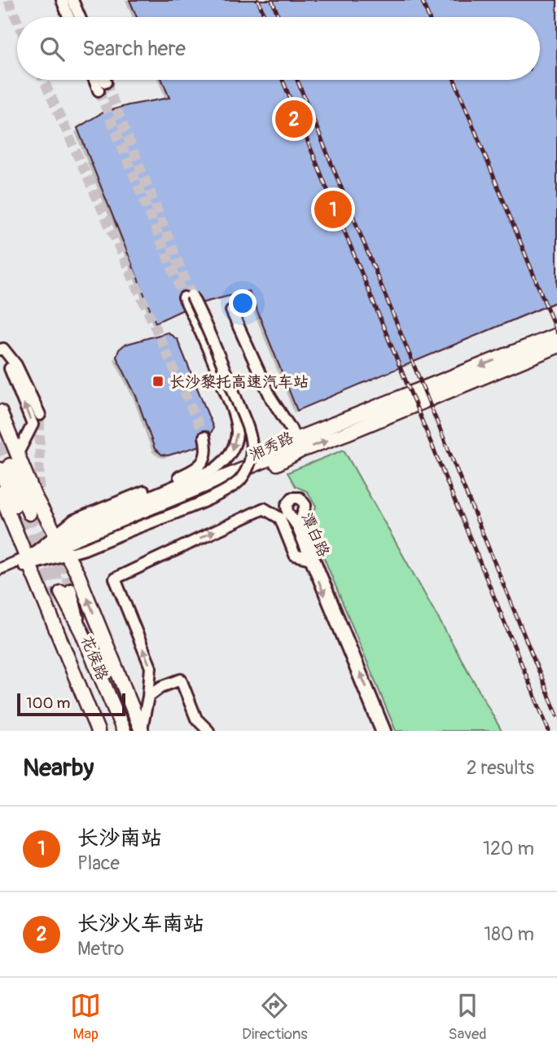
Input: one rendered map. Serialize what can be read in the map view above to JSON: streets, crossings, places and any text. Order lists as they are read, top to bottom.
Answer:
{
  "streets": {
    "main road": ["湘秀路", "花侯路"],
    "street": ["潭白路"]
  },
  "places": {
    "transit": ["长沙黎托高速汽车站"]
  },
  "scale_bar": "100 m",
  "page": {
    "search": "Search here",
    "pins": ["2", "1"],
    "scale": "100 m",
    "heading": ["Nearby", "2 results"],
    "list": [
      {
        "mark": "1",
        "name": "长沙南站",
        "note": "Place",
        "value": "120 m"
      },
      {
        "mark": "2",
        "name": "长沙火车南站",
        "note": "Metro",
        "value": "180 m"
      }
    ],
    "nav": ["Map", "Directions", "Saved"]
  }
}
